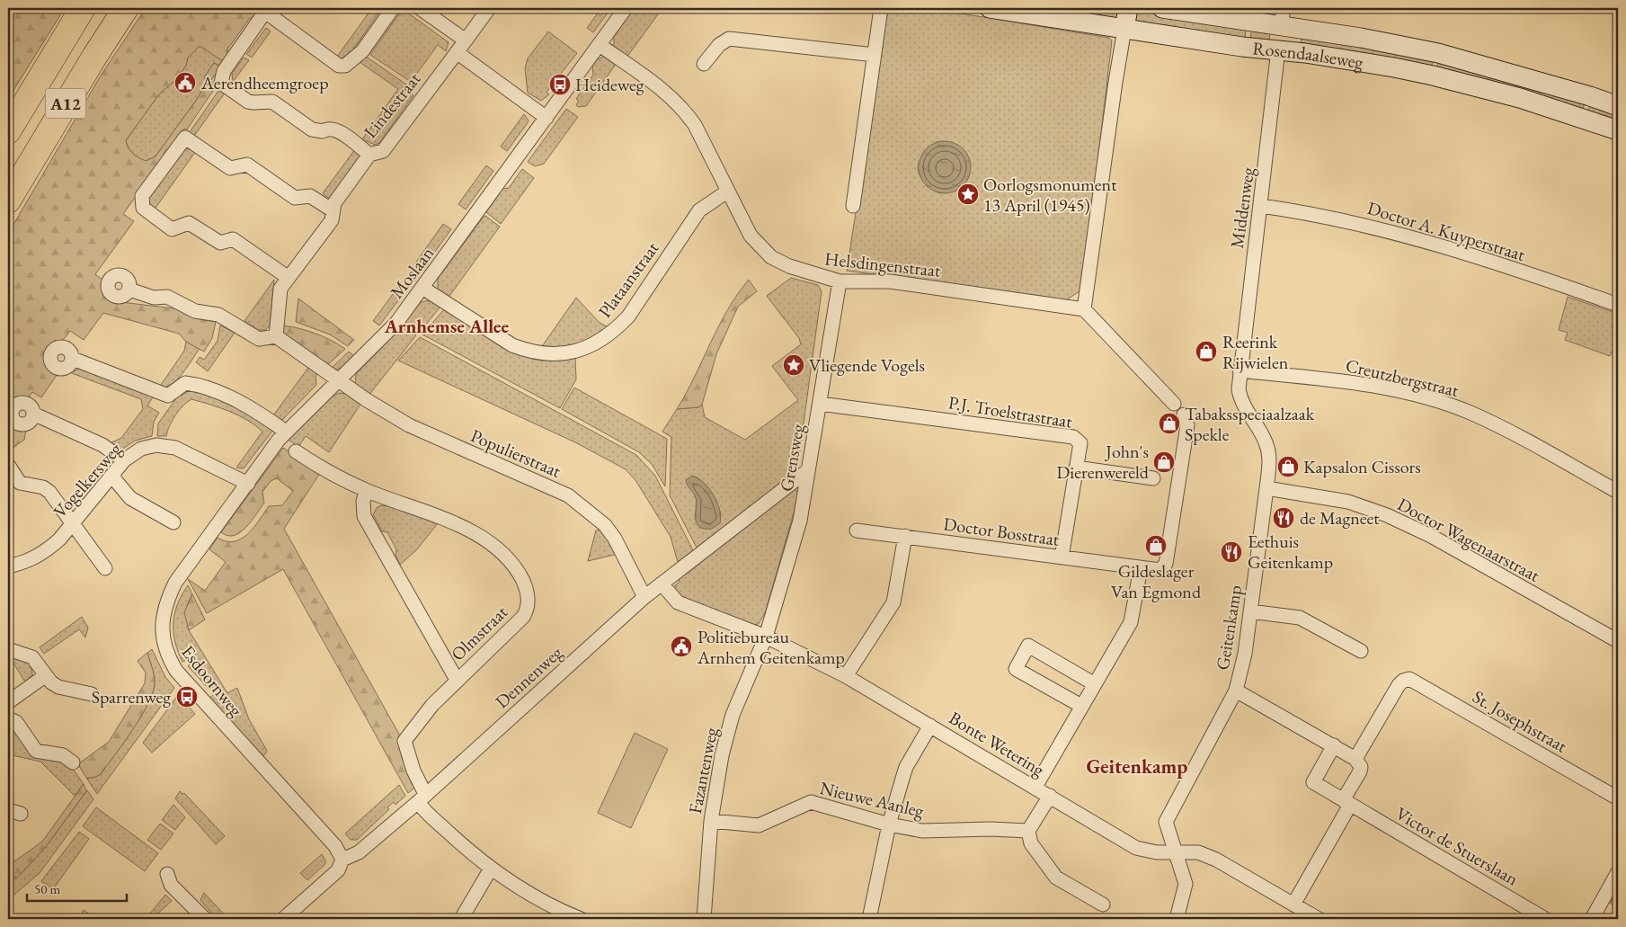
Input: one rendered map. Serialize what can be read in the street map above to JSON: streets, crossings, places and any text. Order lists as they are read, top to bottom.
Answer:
{
  "streets": {
    "highway": ["A12"],
    "street": [
      "Rosendaalseweg",
      "Lindestraat",
      "Middenweg",
      "Doctor A. Kuyperstraat",
      "Helsdingenstraat",
      "Moslaan",
      "Plataanstraat",
      "Creutzbergstraat",
      "P.J. Troelstrastraat",
      "Populierstraat",
      "Grensweg",
      "Vogelkersweg",
      "Doctor Bosstraat",
      "Doctor Wagenaarstraat",
      "Geitenkamp",
      "Olmstraat",
      "Dennenweg",
      "Esdoornweg",
      "St. Josephstraat",
      "Bonte Wetering",
      "Fazantenweg",
      "Nieuwe Aanleg",
      "Victor de Stuerslaan"
    ]
  },
  "crossings": [
    ["Rosendaalseweg", "Middenweg"],
    ["Middenweg", "Doctor A. Kuyperstraat"],
    ["Middenweg", "Creutzbergstraat"],
    ["Middenweg", "Geitenkamp"],
    ["Helsdingenstraat", "Moslaan"],
    ["Helsdingenstraat", "Plataanstraat"],
    ["Helsdingenstraat", "Grensweg"],
    ["Moslaan", "Plataanstraat"],
    ["Moslaan", "Populierstraat"],
    ["Moslaan", "Esdoornweg"],
    ["Creutzbergstraat", "Geitenkamp"],
    ["P.J. Troelstrastraat", "Grensweg"],
    ["P.J. Troelstrastraat", "Doctor Bosstraat"],
    ["Populierstraat", "Dennenweg"],
    ["Populierstraat", "Esdoornweg"],
    ["Grensweg", "Dennenweg"],
    ["Grensweg", "Bonte Wetering"],
    ["Grensweg", "Fazantenweg"],
    ["Vogelkersweg", "Esdoornweg"],
    ["Doctor Wagenaarstraat", "Geitenkamp"],
    ["Geitenkamp", "Bonte Wetering"],
    ["Olmstraat", "Dennenweg"],
    ["Dennenweg", "Esdoornweg"],
    ["Dennenweg", "Bonte Wetering"],
    ["Bonte Wetering", "Fazantenweg"],
    ["Fazantenweg", "Nieuwe Aanleg"]
  ],
  "districts": ["Arnhemse Allee", "Geitenkamp"],
  "places": {
    "public building": ["Aerendheemgroep", "Politiebureau Arnhem Geitenkamp"],
    "bus stop": ["Heideweg", "Sparrenweg"],
    "place": ["Oorlogsmonument 13 April (1945)", "Vliegende Vogels"],
    "shop": [
      "Reerink Rijwielen",
      "Tabaksspeciaalzaak Spekle",
      "John's Dierenwereld",
      "Kapsalon Cissors",
      "Gildeslager Van Egmond"
    ],
    "restaurant": ["de Magneet", "Eethuis Geitenkamp"]
  },
  "scale_bar": "50 m"
}
